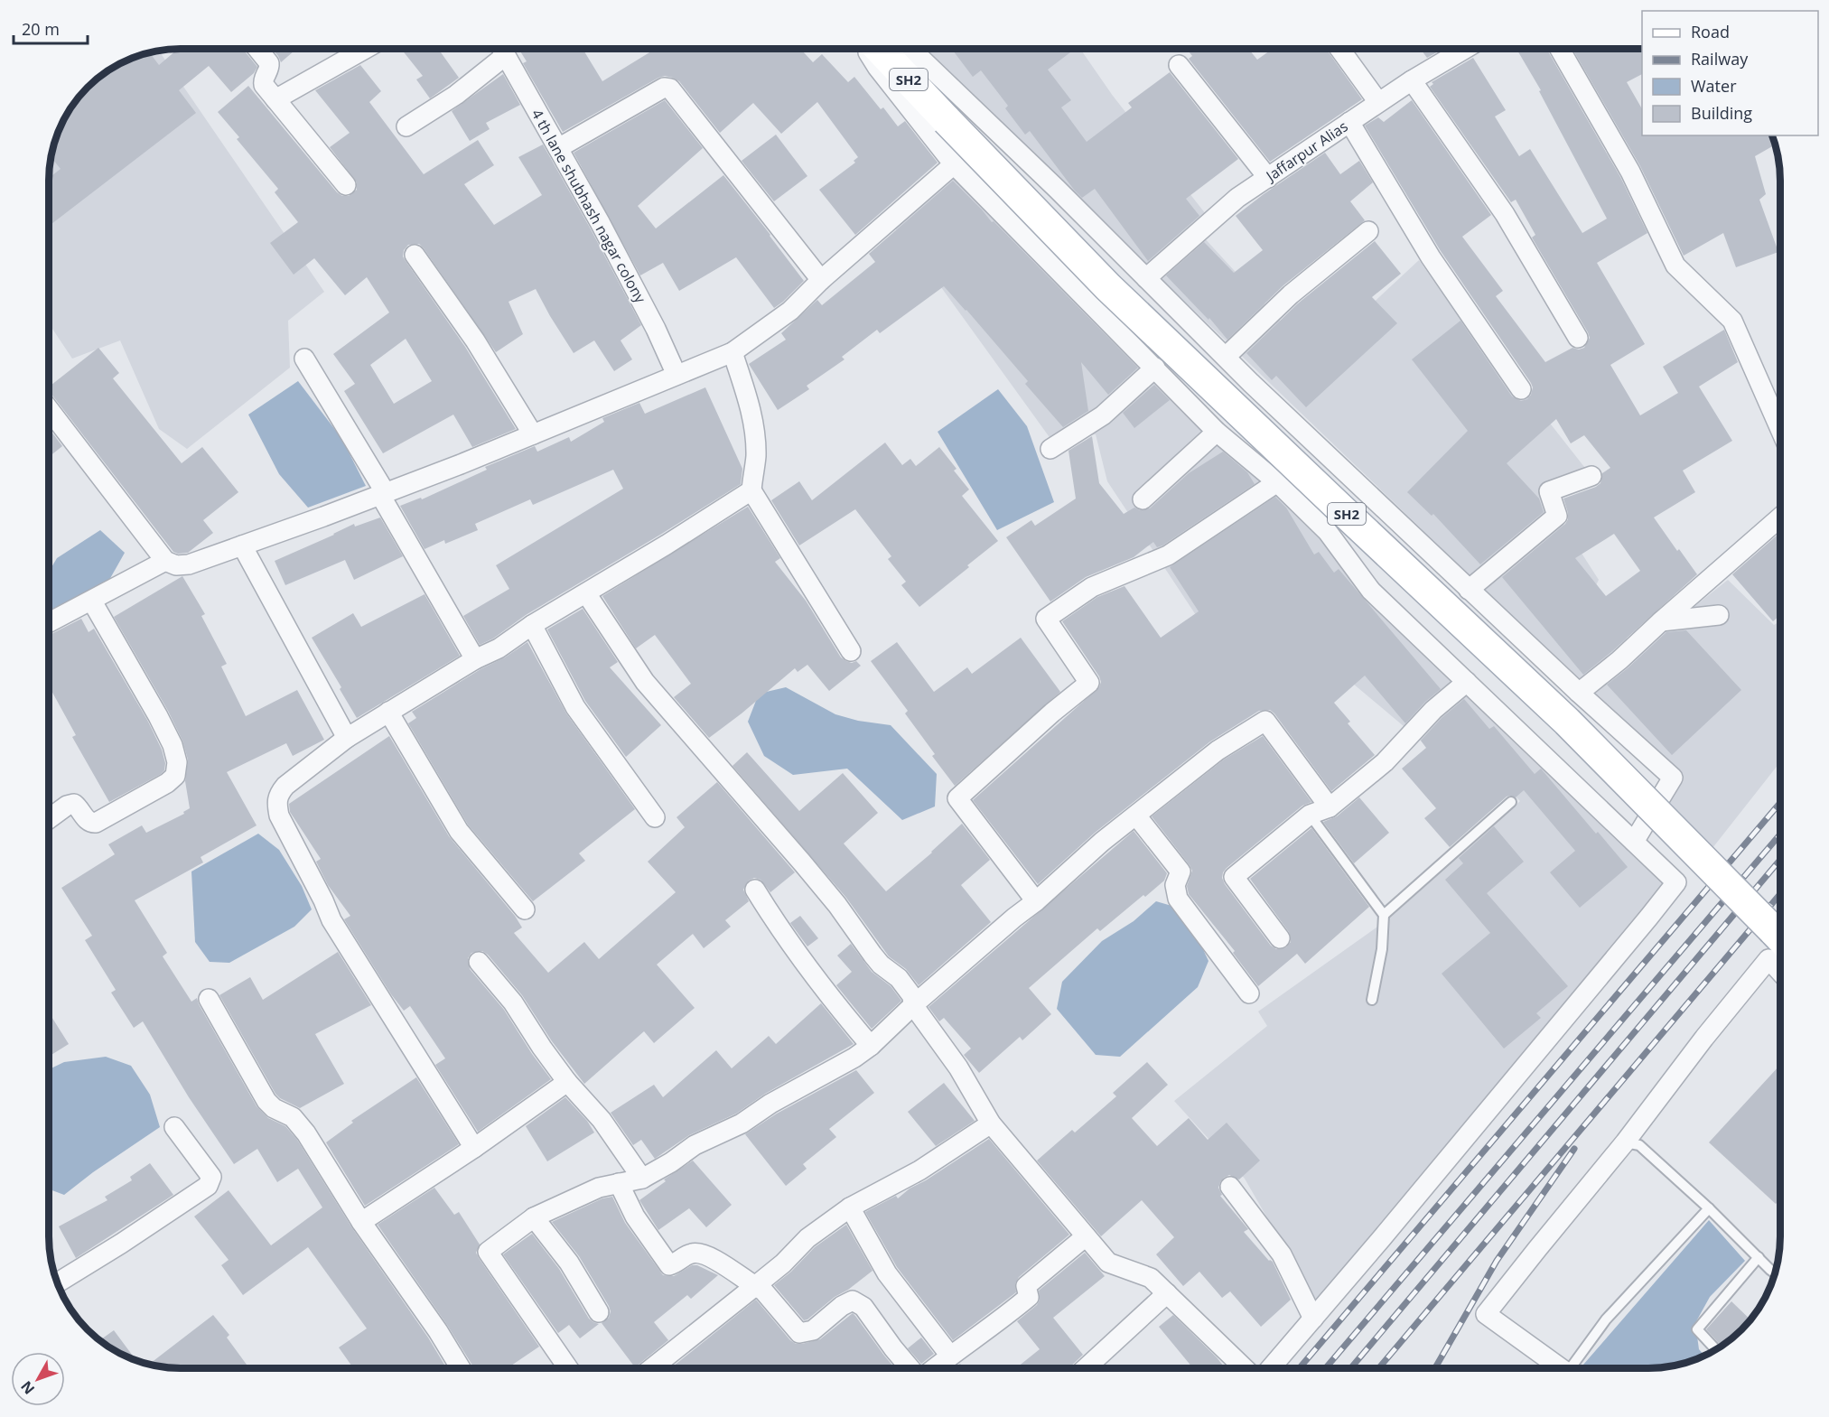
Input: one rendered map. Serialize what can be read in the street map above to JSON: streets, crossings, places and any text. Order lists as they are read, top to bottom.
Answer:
{
  "streets": {
    "main road": ["SH2"],
    "street": ["Jaffarpur Alias", "4 th lane shubhash nagar colony"]
  },
  "legend": [
    "Road",
    "Railway",
    "Water",
    "Building"
  ],
  "scale_bar": "20 m",
  "north": "bottom left"
}
